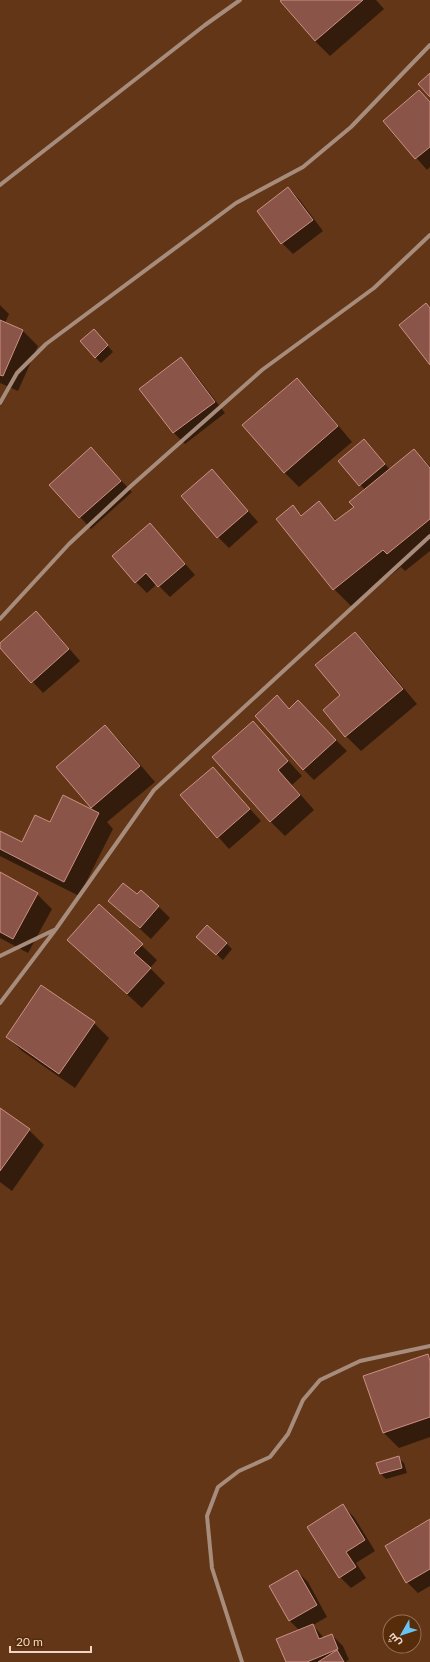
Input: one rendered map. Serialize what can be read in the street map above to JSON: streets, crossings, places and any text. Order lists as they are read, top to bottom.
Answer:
{
  "scale_bar": "20 m",
  "north": "bottom left"
}
